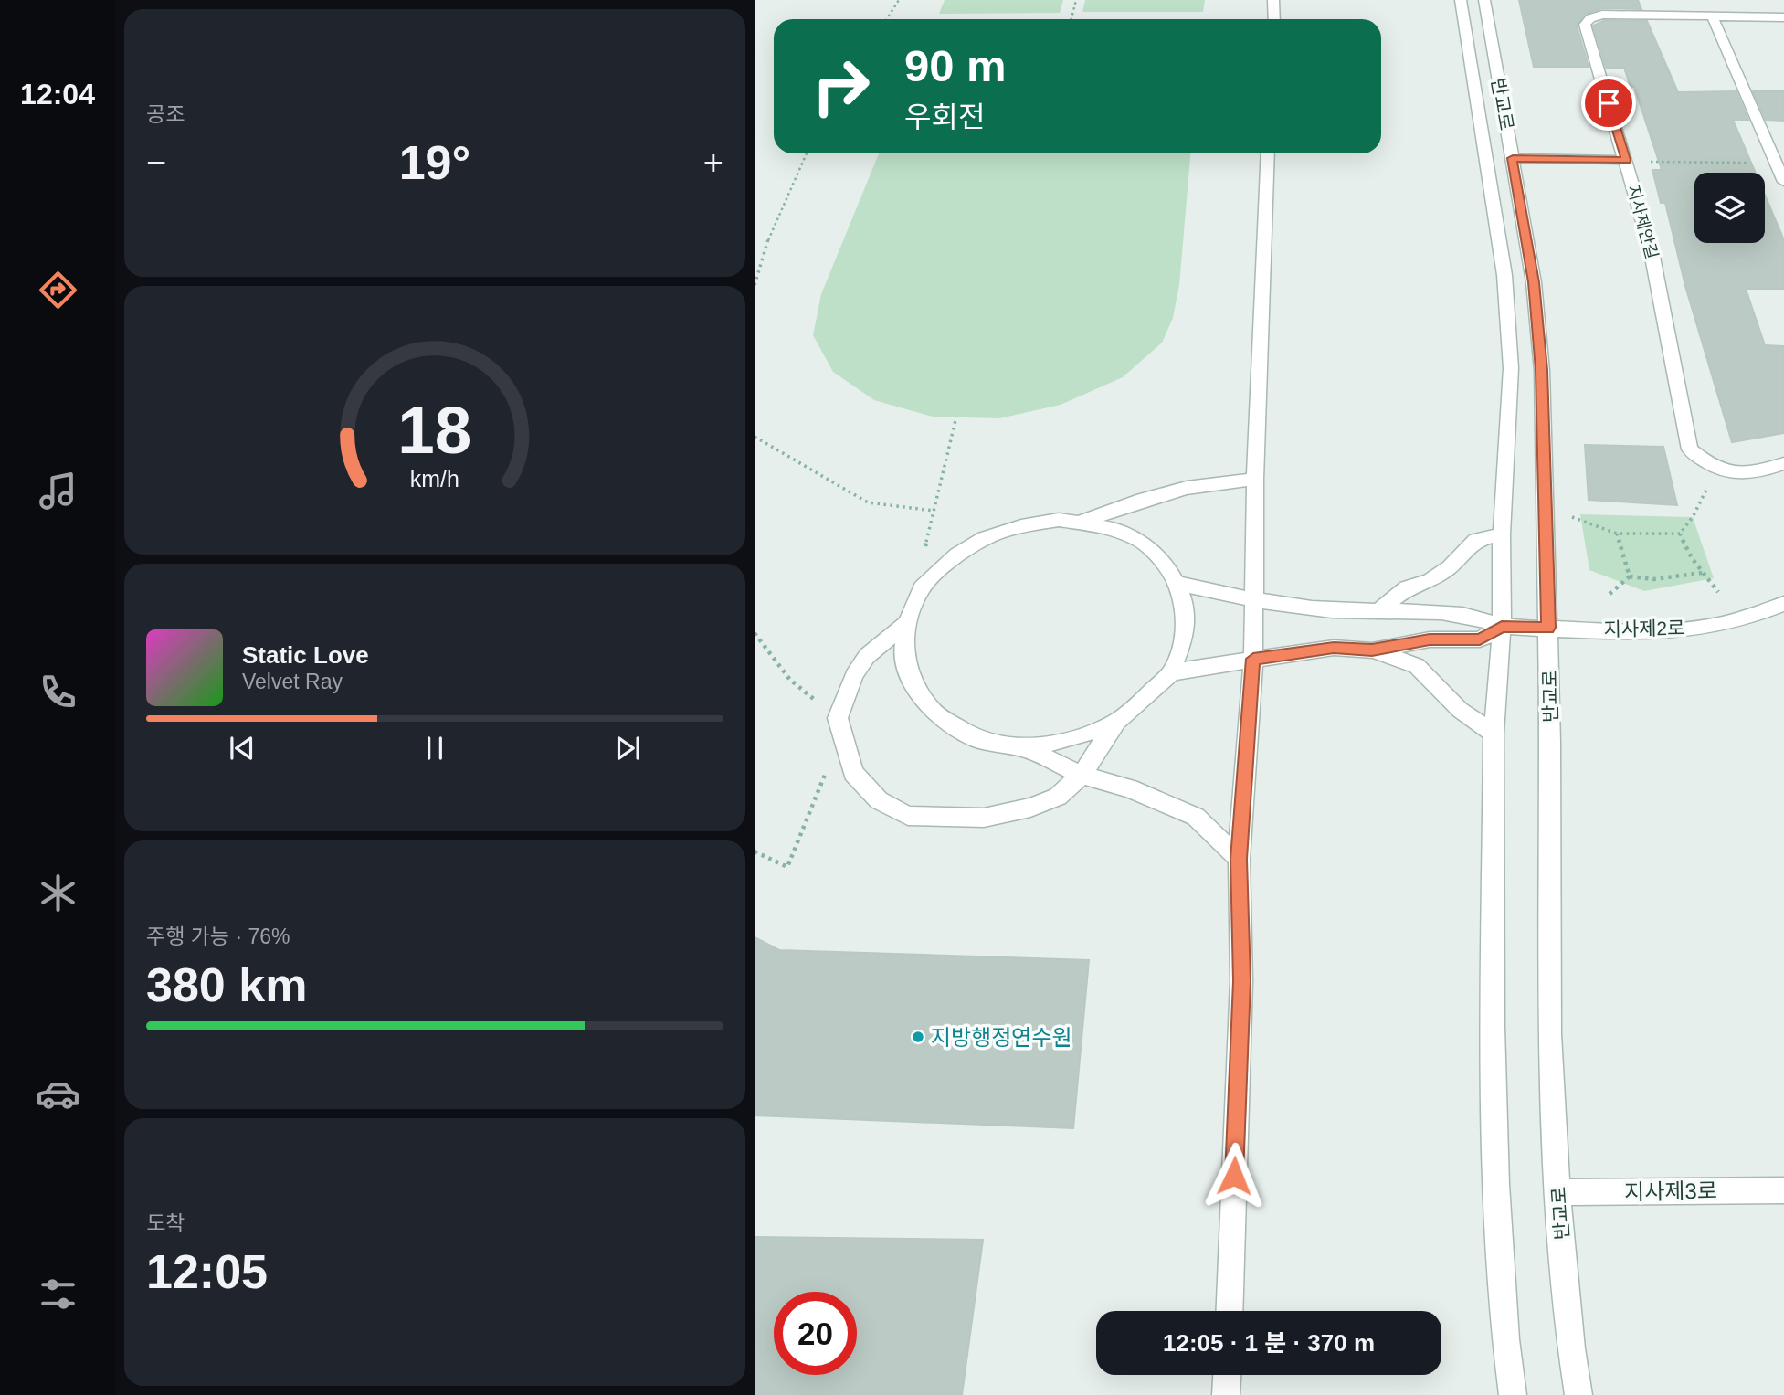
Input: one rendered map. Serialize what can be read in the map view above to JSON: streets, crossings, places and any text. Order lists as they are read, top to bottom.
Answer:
{
  "streets": {
    "street": [
      "반교로",
      "지사제안길",
      "지사제2로",
      "지사제3로"
    ]
  },
  "crossings": [
    ["반교로", "지사제2로"],
    ["반교로", "지사제3로"]
  ],
  "places": ["지방행정연수원"],
  "page": {
    "tabs": "12:04",
    "tile": [
      "공조",
      ["주행 가능 · 76%", "380 km"],
      ["도착", "12:05"]
    ],
    "turn": ["90 m", "우회전"],
    "heat": ["−", "19°", "+"],
    "song": ["Static Love", "Velvet Ray"],
    "limit": "20",
    "trip": "12:05 · 1 분 · 370 m",
    "gauge": ["18", "km/h"]
  }
}
